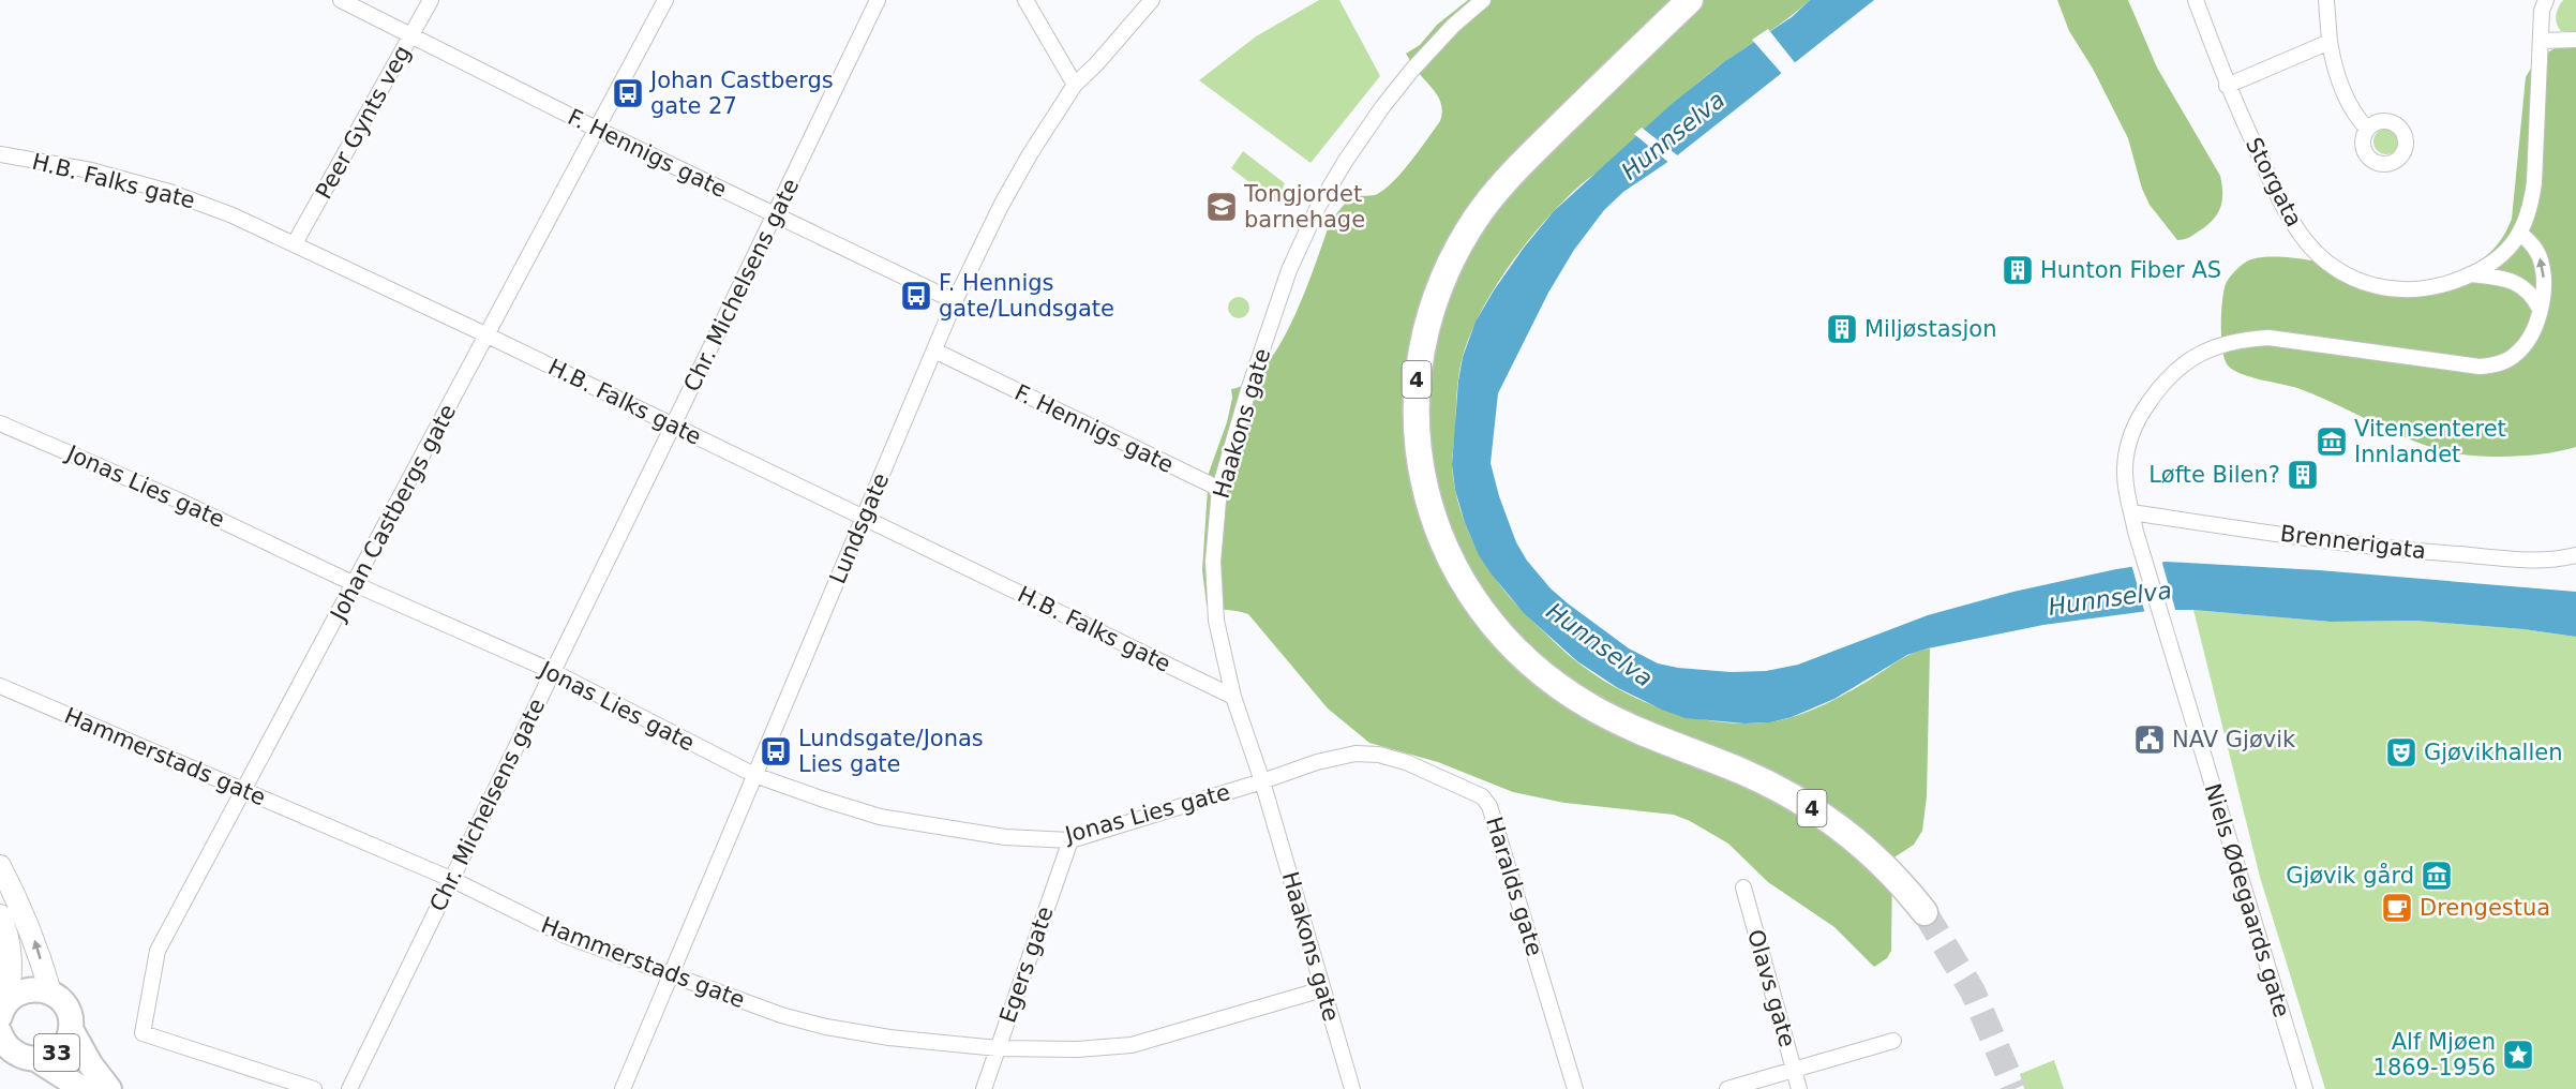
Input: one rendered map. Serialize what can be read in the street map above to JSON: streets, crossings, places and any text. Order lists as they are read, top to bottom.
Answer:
{
  "streets": {
    "highway": ["4"],
    "main road": ["33"],
    "street": [
      "Peer Gynts veg",
      "F. Hennigs gate",
      "H.B. Falks gate",
      "Storgata",
      "Chr. Michelsens gate",
      "Haakons gate",
      "Jonas Lies gate",
      "Johan Castbergs gate",
      "Lundsgate",
      "Brennerigata",
      "Hammerstads gate",
      "Haralds gate",
      "Niels Ødegaards gate",
      "Egers gate",
      "Olavs gate"
    ]
  },
  "crossings": [
    ["Peer Gynts veg", "F. Hennigs gate"],
    ["Peer Gynts veg", "H.B. Falks gate"],
    ["F. Hennigs gate", "Chr. Michelsens gate"],
    ["F. Hennigs gate", "Haakons gate"],
    ["F. Hennigs gate", "Johan Castbergs gate"],
    ["F. Hennigs gate", "Lundsgate"],
    ["H.B. Falks gate", "Chr. Michelsens gate"],
    ["H.B. Falks gate", "Haakons gate"],
    ["H.B. Falks gate", "Johan Castbergs gate"],
    ["H.B. Falks gate", "Lundsgate"],
    ["Storgata", "Niels Ødegaards gate"],
    ["Chr. Michelsens gate", "Jonas Lies gate"],
    ["Chr. Michelsens gate", "Hammerstads gate"],
    ["Haakons gate", "Jonas Lies gate"],
    ["Haakons gate", "Hammerstads gate"],
    ["Haakons gate", "Haralds gate"],
    ["Jonas Lies gate", "Johan Castbergs gate"],
    ["Jonas Lies gate", "Lundsgate"],
    ["Jonas Lies gate", "Haralds gate"],
    ["Jonas Lies gate", "Egers gate"],
    ["Johan Castbergs gate", "Hammerstads gate"],
    ["Lundsgate", "Hammerstads gate"],
    ["Brennerigata", "Niels Ødegaards gate"],
    ["Hammerstads gate", "Egers gate"]
  ],
  "water": ["Hunnselva"],
  "places": {
    "bus stop": ["Johan Castbergs gate 27", "F. Hennigs gate/Lundsgate", "Lundsgate/Jonas Lies gate"],
    "school or university": ["Tongjordet barnehage"],
    "building": ["Hunton Fiber AS", "Miljøstasjon", "Løfte Bilen?"],
    "museum": ["Vitensenteret Innlandet", "Gjøvik gård"],
    "public building": ["NAV Gjøvik"],
    "theatre": ["Gjøvikhallen"],
    "cafe": ["Drengestua"],
    "place": ["Alf Mjøen 1869-1956"]
  }
}
